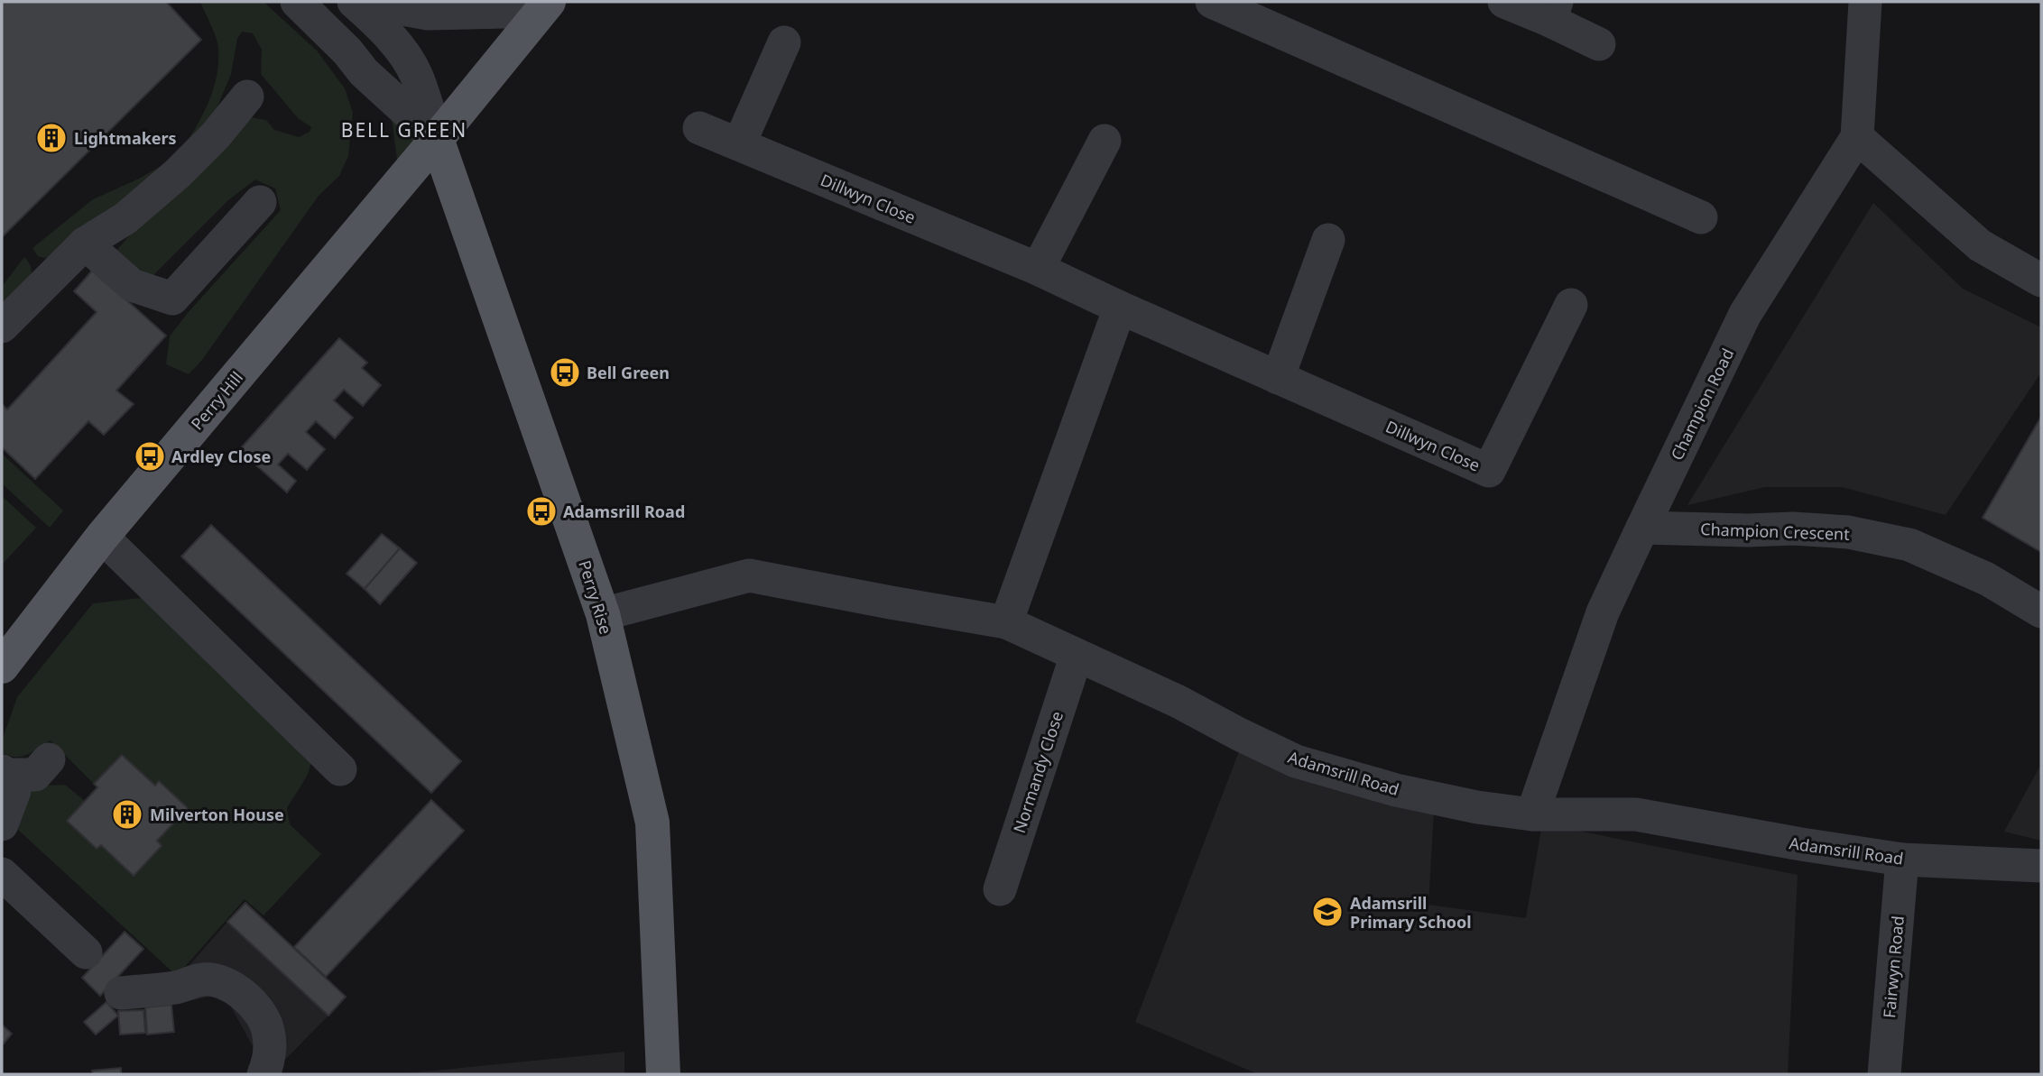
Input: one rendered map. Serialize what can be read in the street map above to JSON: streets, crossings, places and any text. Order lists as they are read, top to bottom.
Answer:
{
  "streets": {
    "main road": ["Perry Hill", "Perry Rise"],
    "street": [
      "Dillwyn Close",
      "Champion Road",
      "Champion Crescent",
      "Normandy Close",
      "Adamsrill Road",
      "Fairwyn Road"
    ]
  },
  "crossings": [
    ["Perry Hill", "Perry Rise"],
    ["Champion Road", "Champion Crescent"],
    ["Champion Road", "Adamsrill Road"],
    ["Perry Rise", "Adamsrill Road"],
    ["Normandy Close", "Adamsrill Road"],
    ["Adamsrill Road", "Fairwyn Road"]
  ],
  "districts": ["BELL GREEN"],
  "places": {
    "building": ["Lightmakers", "Milverton House"],
    "bus stop": ["Bell Green", "Ardley Close", "Adamsrill Road"],
    "school or university": ["Adamsrill Primary School"]
  }
}
